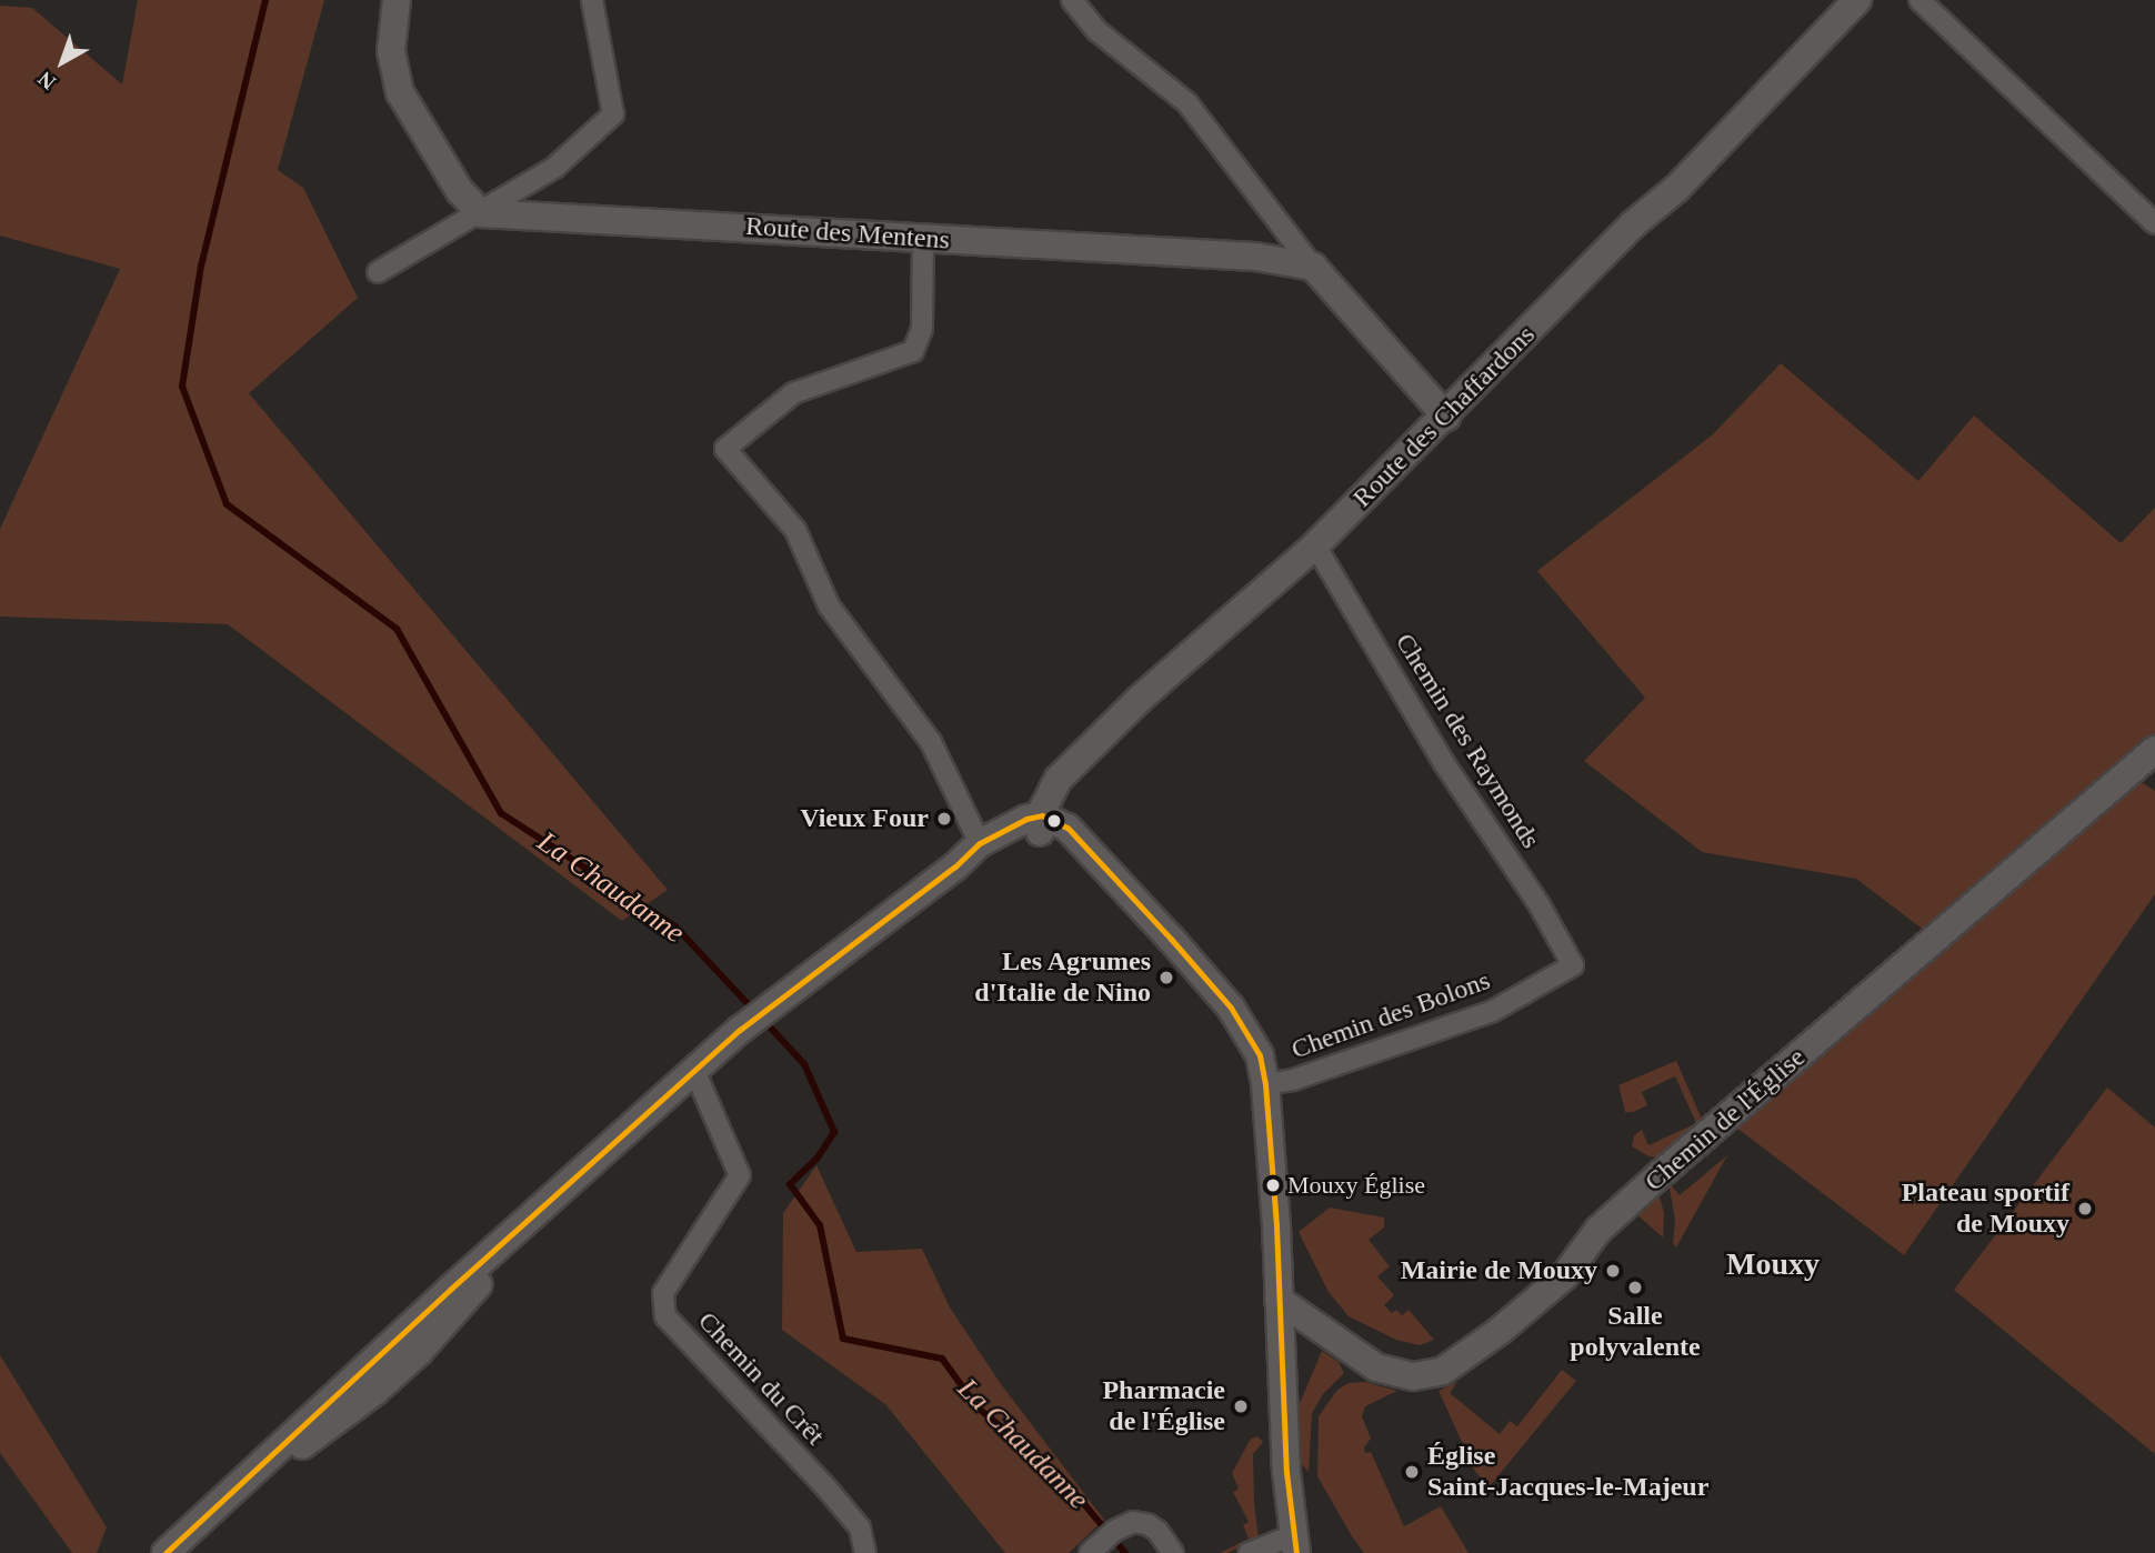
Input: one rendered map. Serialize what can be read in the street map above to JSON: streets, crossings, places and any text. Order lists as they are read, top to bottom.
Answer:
{
  "streets": {
    "main road": ["Route des Mentens", "Route des Chaffardons", "Chemin de l'Église"],
    "street": ["Chemin des Raymonds", "Chemin des Bolons", "Chemin du Crêt"]
  },
  "crossings": [
    ["Route des Chaffardons", "Chemin des Raymonds"],
    ["Chemin des Raymonds", "Chemin des Bolons"]
  ],
  "districts": ["Mouxy"],
  "water": ["La Chaudanne"],
  "places": [
    "Vieux Four",
    "Les Agrumes d'Italie de Nino",
    "Mouxy Église",
    "Plateau sportif de Mouxy",
    "Mairie de Mouxy",
    "Salle polyvalente",
    "Pharmacie de l'Église",
    "Église Saint-Jacques-le-Majeur"
  ],
  "north": "bottom left"
}
